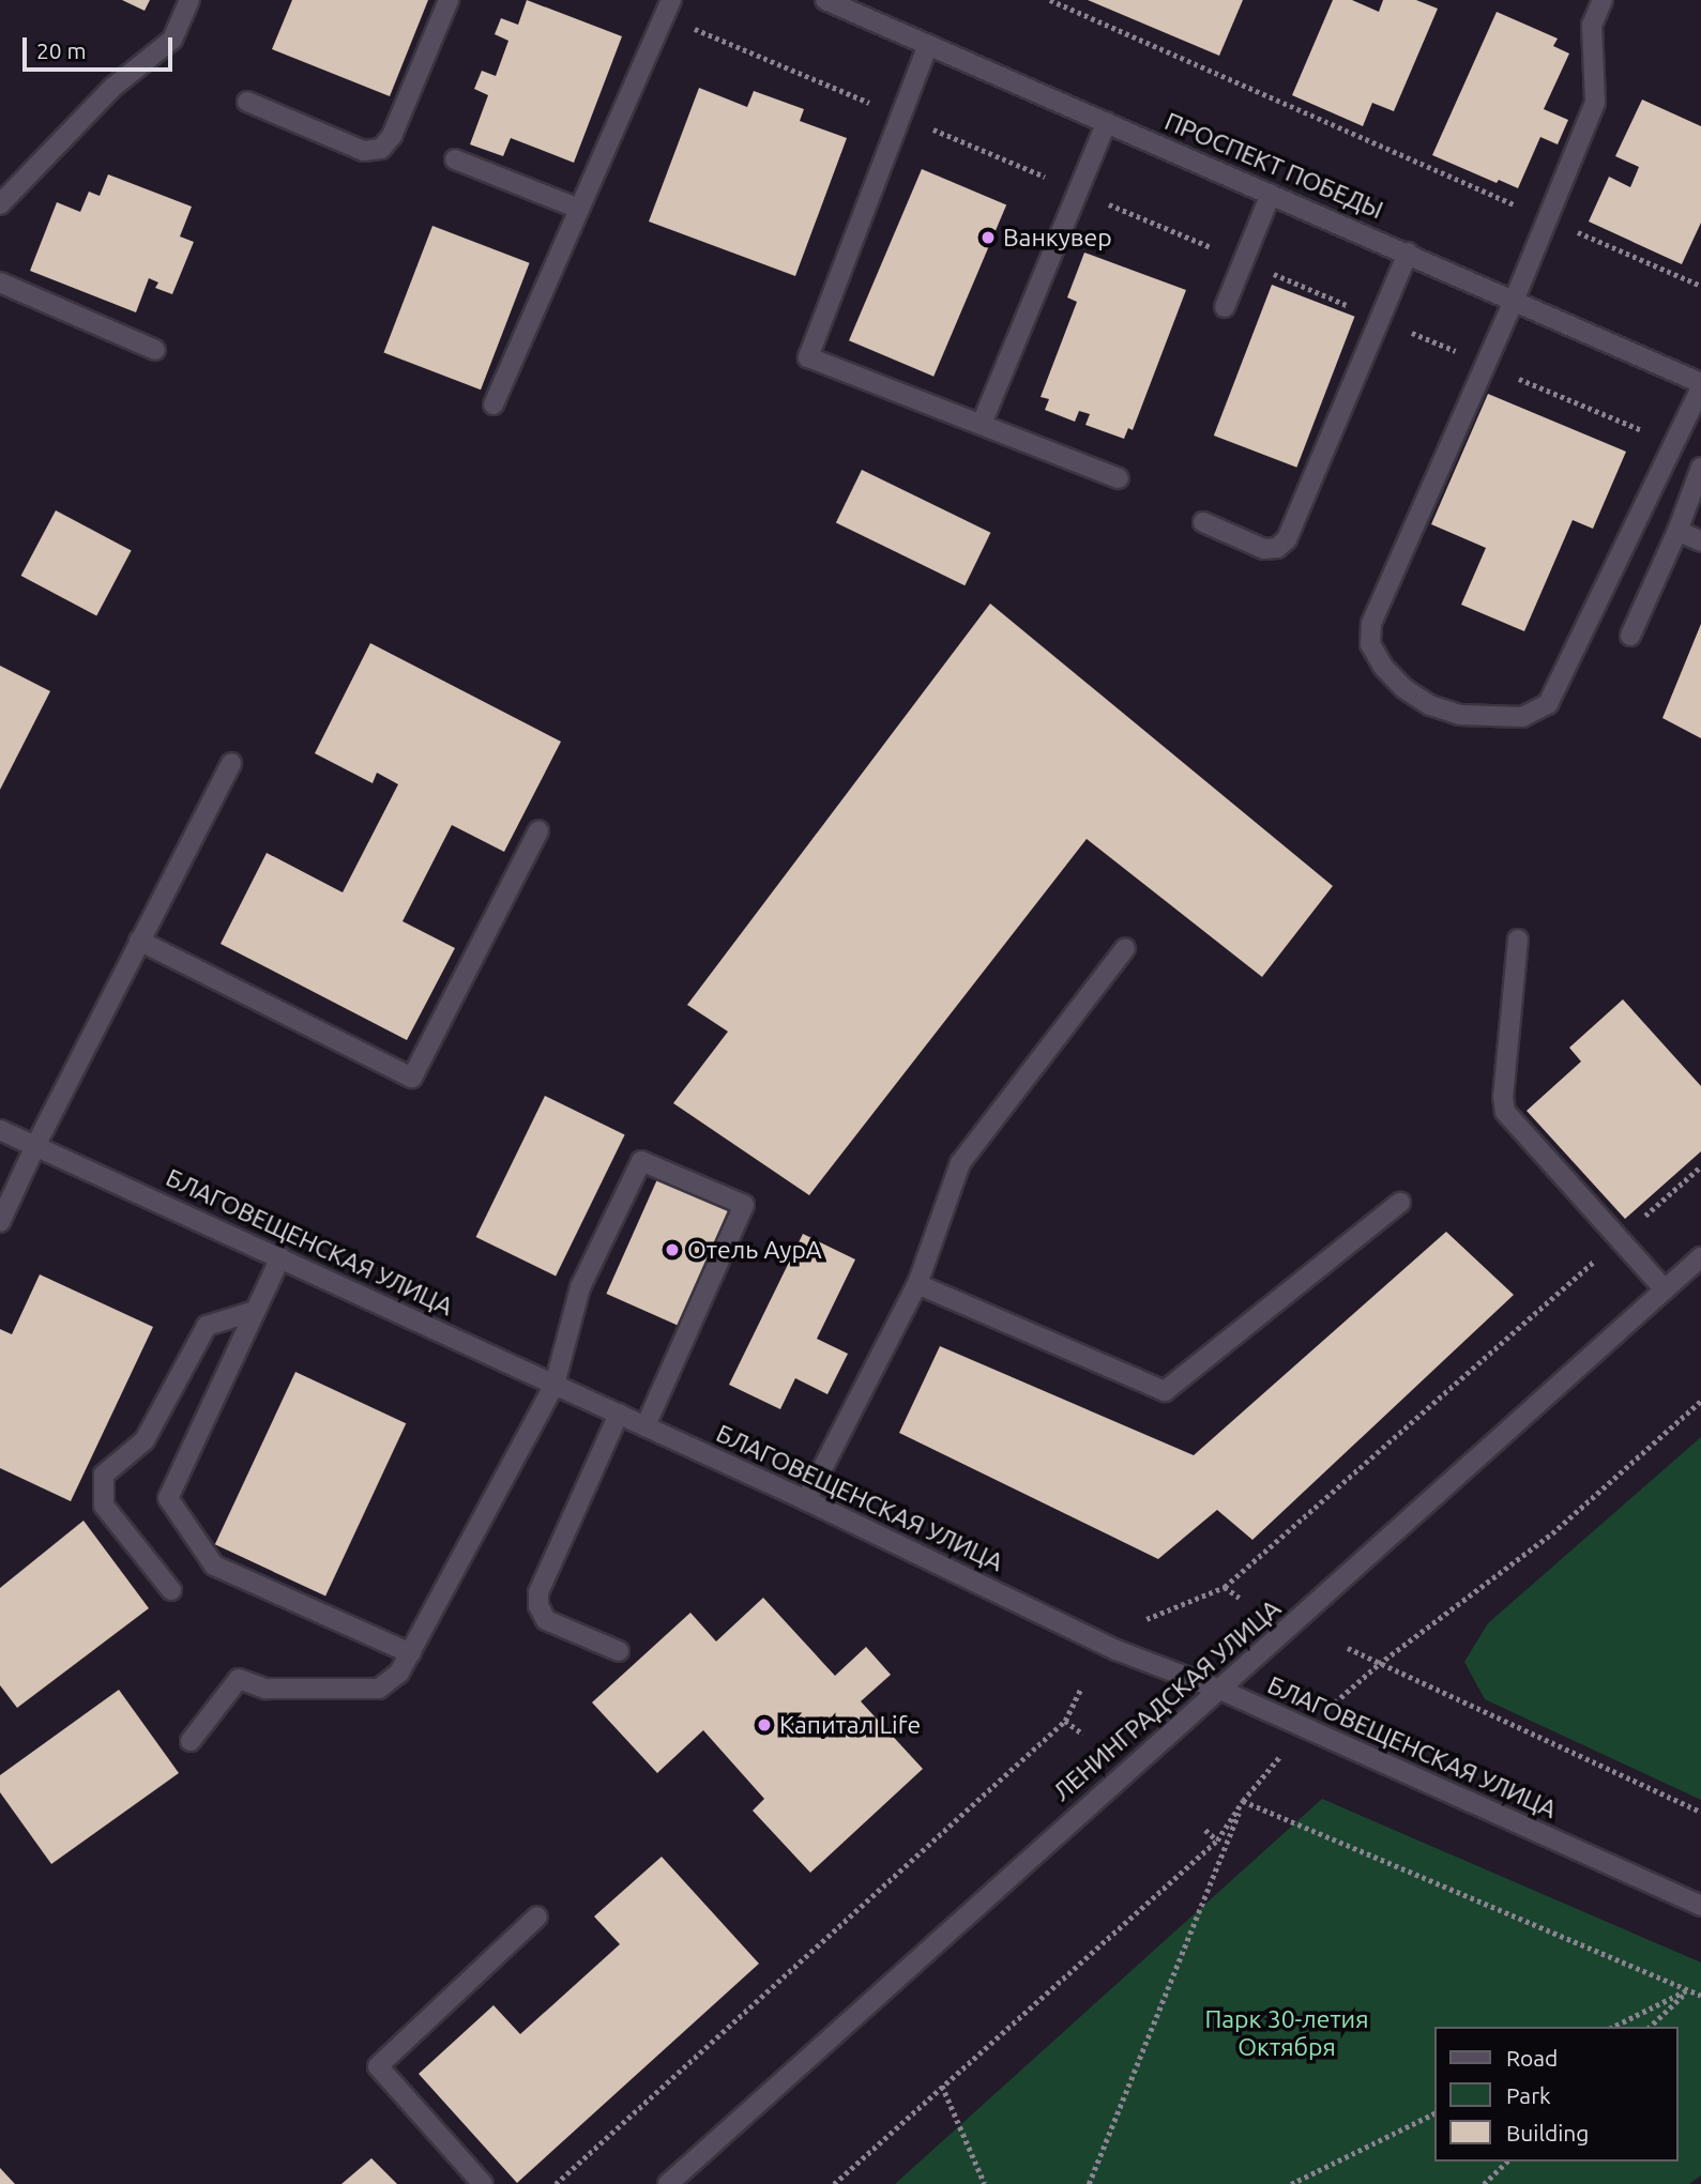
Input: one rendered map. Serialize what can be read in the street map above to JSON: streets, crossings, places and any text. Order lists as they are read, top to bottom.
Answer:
{
  "streets": {
    "main road": ["ПРОСПЕКТ ПОБЕДЫ", "БЛАГОВЕЩЕНСКАЯ УЛИЦА", "ЛЕНИНГРАДСКАЯ УЛИЦА"]
  },
  "crossings": [
    ["БЛАГОВЕЩЕНСКАЯ УЛИЦА", "ЛЕНИНГРАДСКАЯ УЛИЦА"]
  ],
  "parks": ["Парк 30-летия Октября"],
  "places": ["Ванкувер", "Отель АурА", "Капитал Life"],
  "legend": ["Road", "Park", "Building"],
  "scale_bar": "20 m"
}
